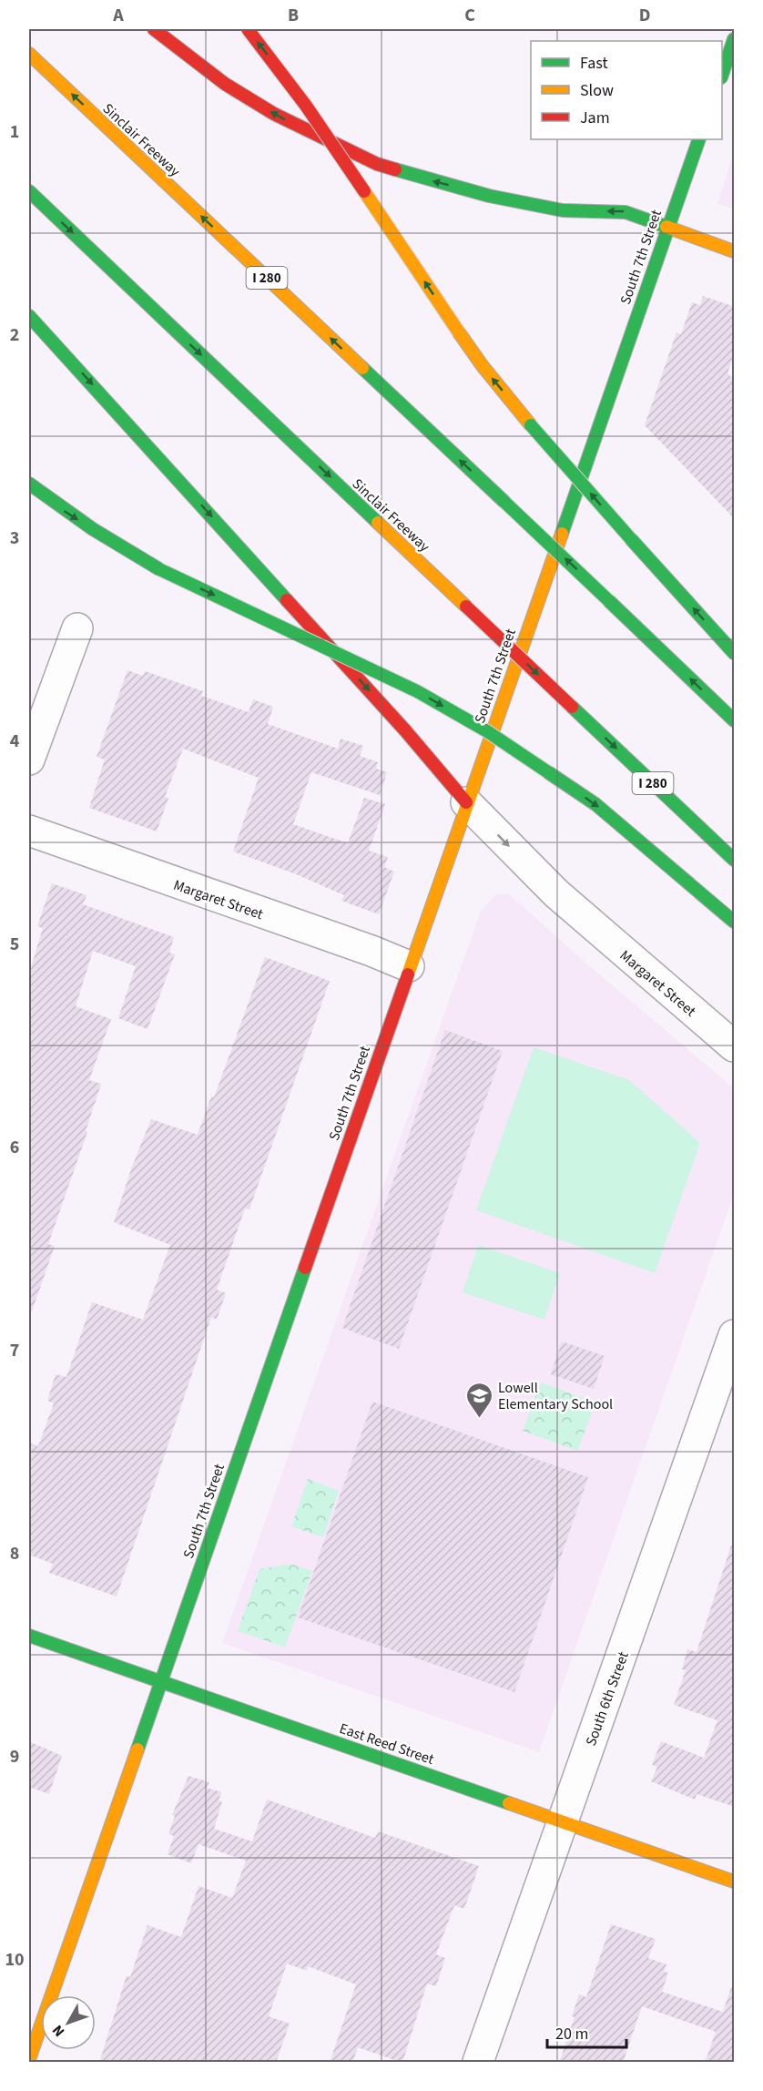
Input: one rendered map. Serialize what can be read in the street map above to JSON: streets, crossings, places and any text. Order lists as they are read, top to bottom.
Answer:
{
  "streets": {
    "main road": [
      "Sinclair Freeway",
      "South 7th Street",
      "I 280",
      "East Reed Street"
    ],
    "street": ["Margaret Street", "South 6th Street"]
  },
  "crossings": [
    ["South 7th Street", "Margaret Street"],
    ["South 7th Street", "East Reed Street"],
    ["South 6th Street", "East Reed Street"]
  ],
  "one_way": ["Margaret Street"],
  "places": {
    "school or university": ["Lowell Elementary School"]
  },
  "legend": ["Fast", "Slow", "Jam"],
  "scale_bar": "20 m",
  "north": "bottom left",
  "grid": {
    "columns": [
      "A",
      "B",
      "C",
      "D"
    ],
    "rows": [
      "1",
      "2",
      "3",
      "4",
      "5",
      "6",
      "7",
      "8",
      "9",
      "10"
    ]
  }
}
